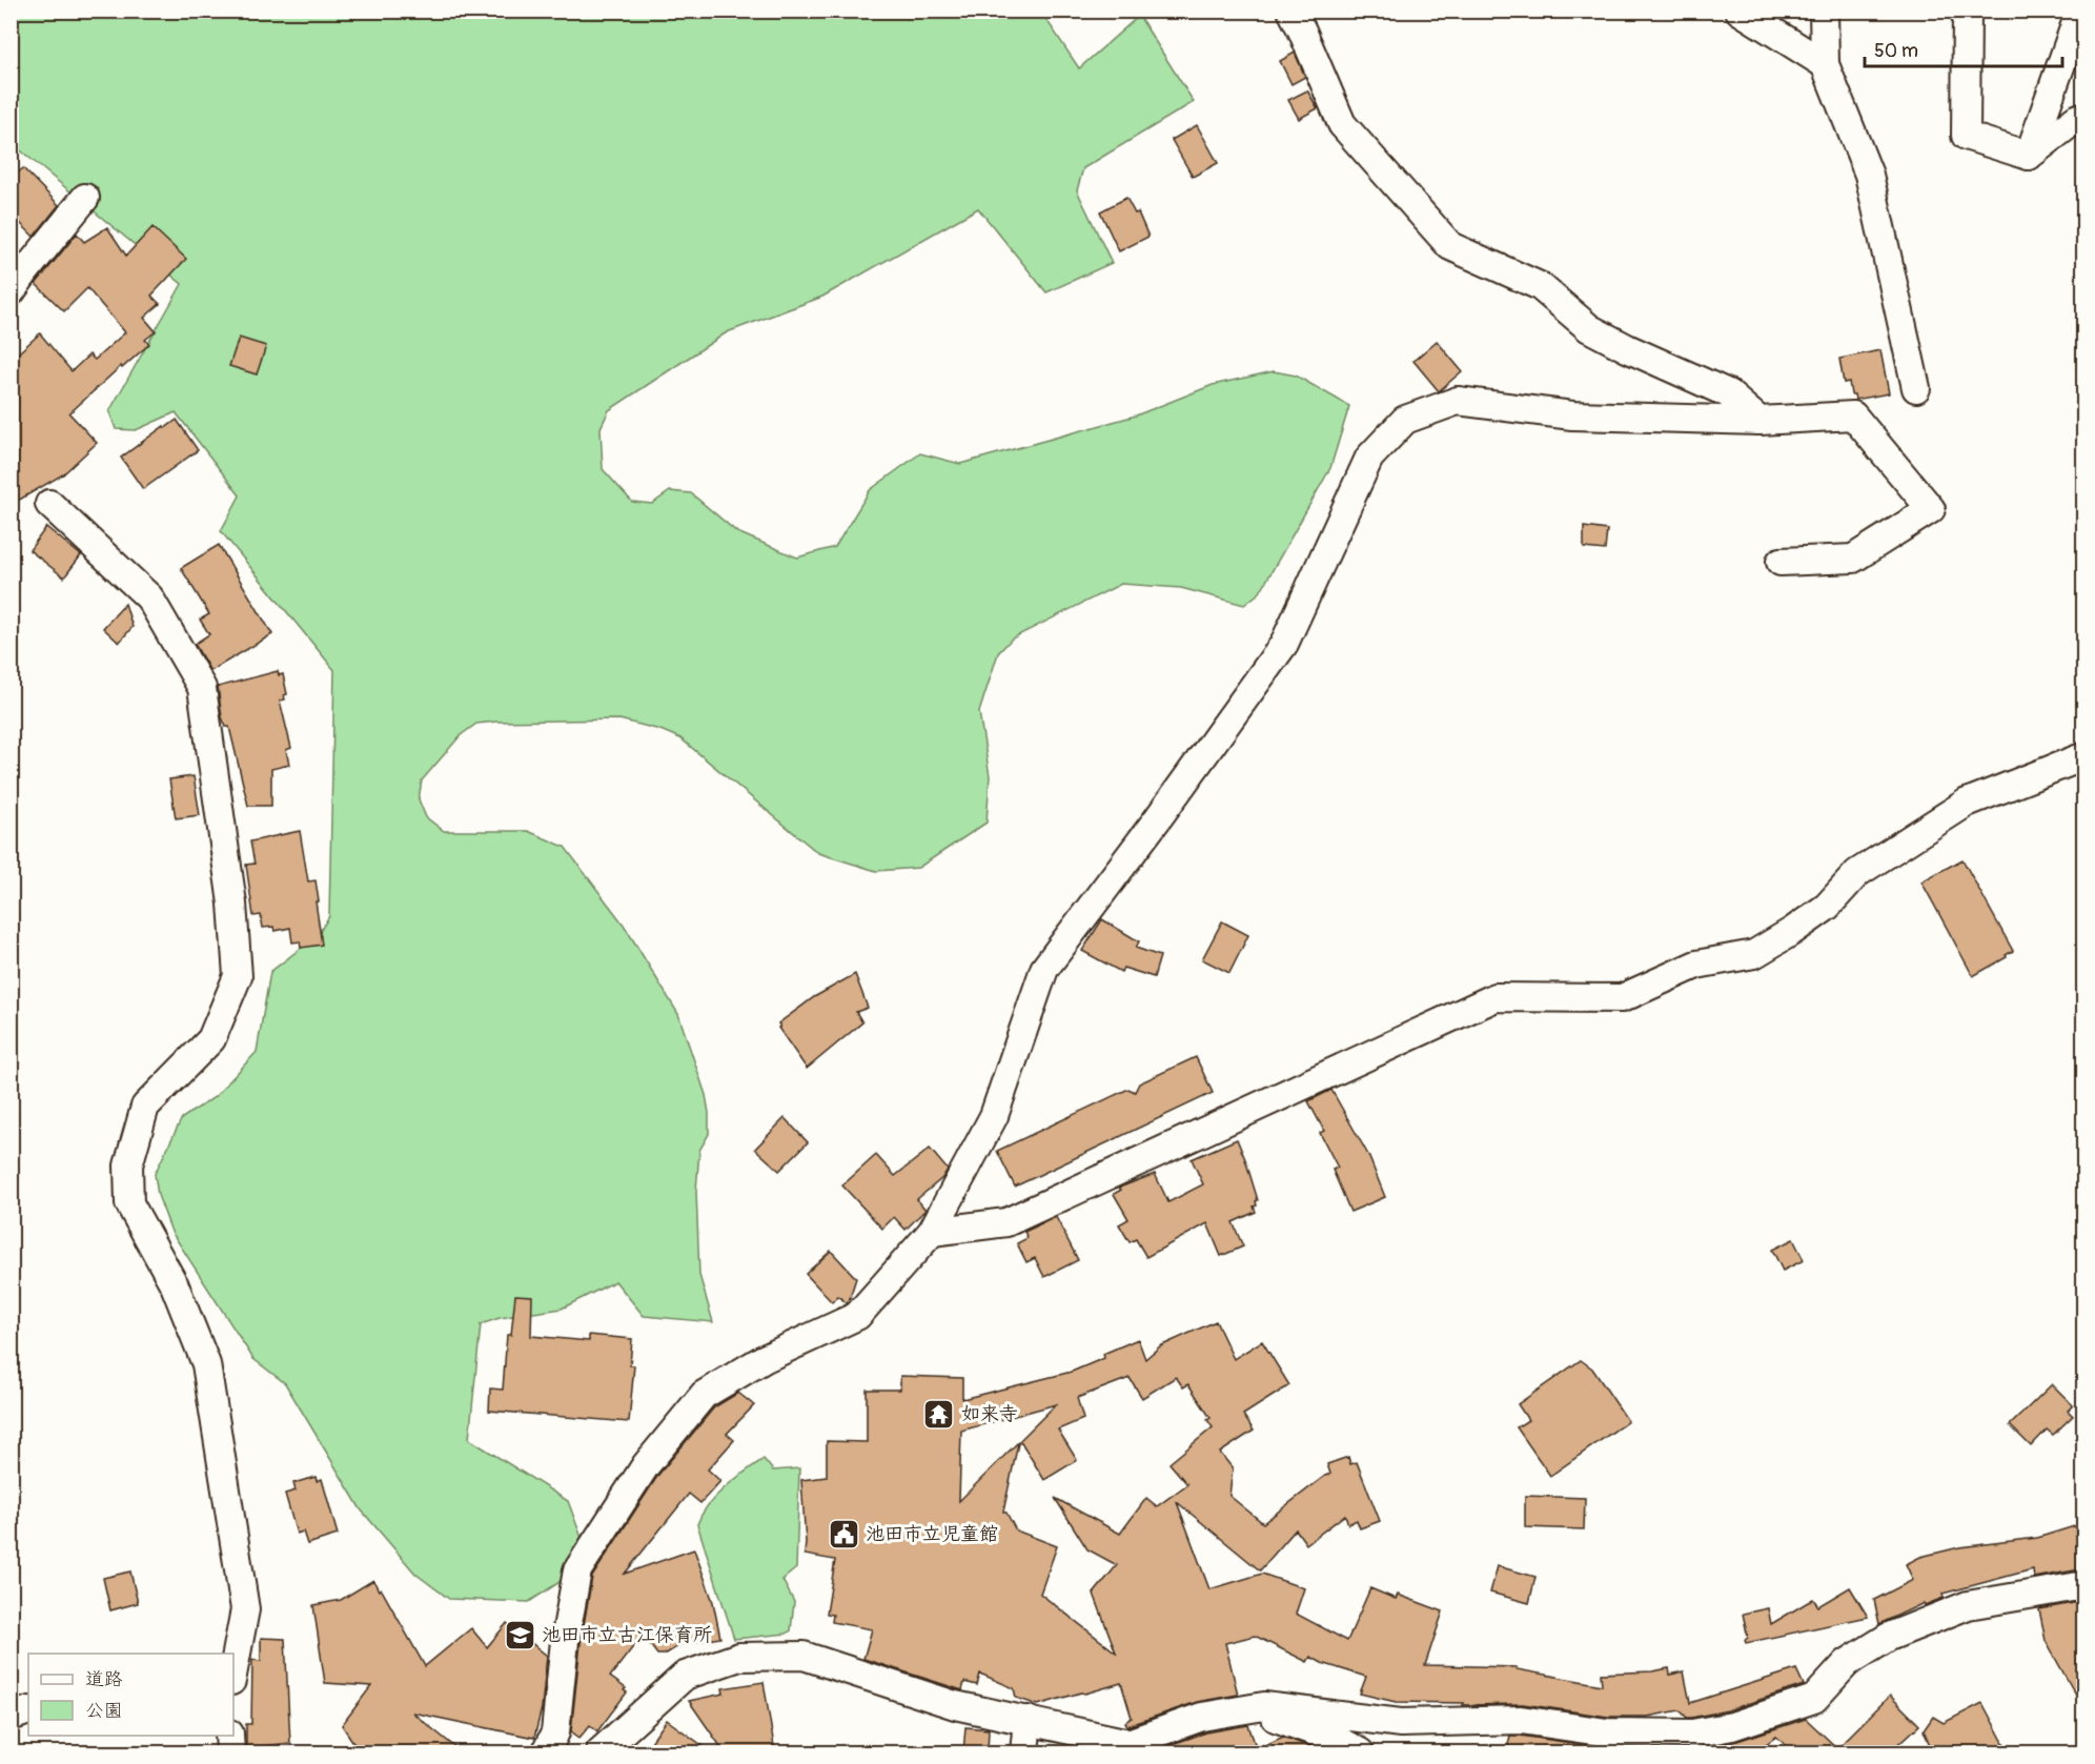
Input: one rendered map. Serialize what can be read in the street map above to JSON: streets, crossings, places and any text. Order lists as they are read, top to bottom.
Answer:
{
  "places": {
    "temple": ["如来寺"],
    "public building": ["池田市立児童館"],
    "school or university": ["池田市立古江保育所"]
  },
  "legend": ["道路", "公園"],
  "scale_bar": "50 m"
}
